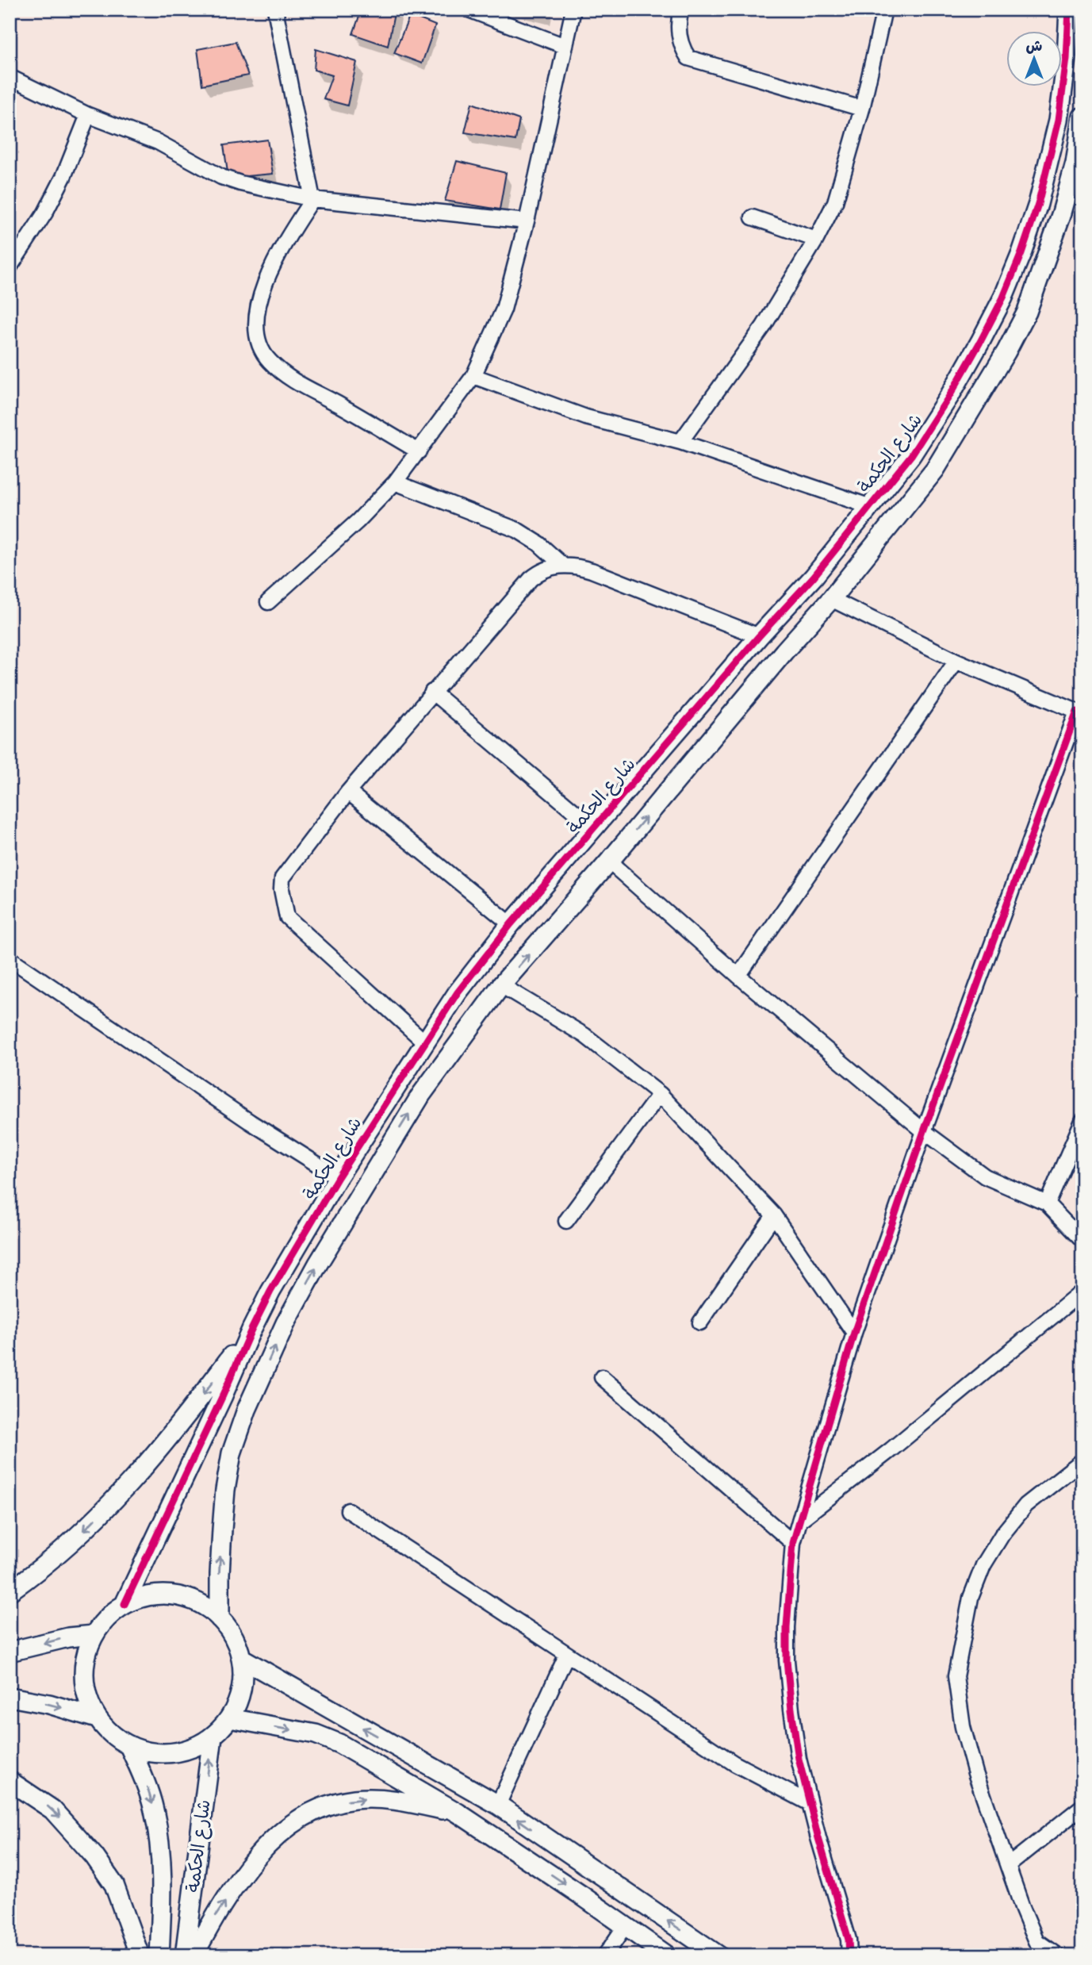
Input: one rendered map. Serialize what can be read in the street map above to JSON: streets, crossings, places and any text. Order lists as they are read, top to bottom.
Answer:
{
  "streets": {
    "street": ["شارع الحكمة"]
  },
  "north": "top"
}
